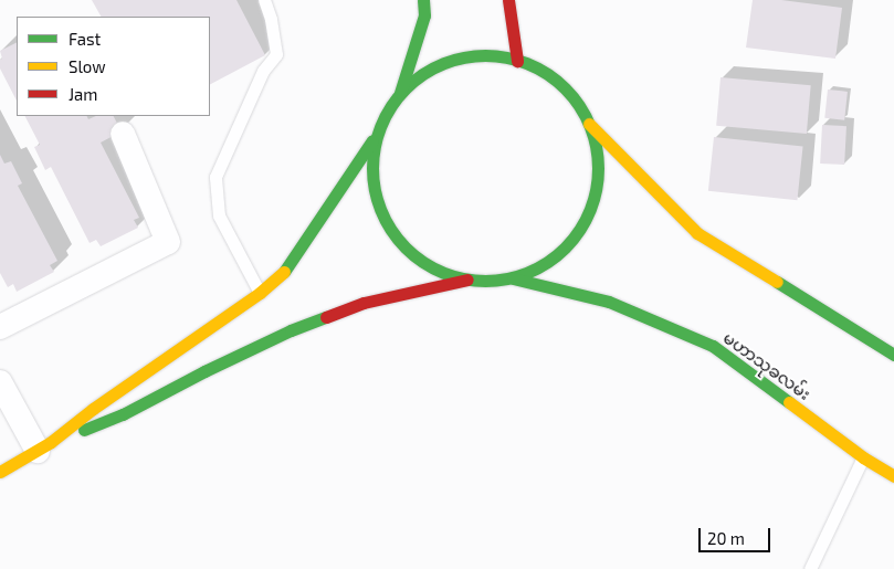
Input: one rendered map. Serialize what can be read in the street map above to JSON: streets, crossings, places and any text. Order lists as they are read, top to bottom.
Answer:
{
  "streets": {
    "main road": ["မဟာသုခလမ်း"]
  },
  "legend": ["Fast", "Slow", "Jam"],
  "scale_bar": "20 m"
}
